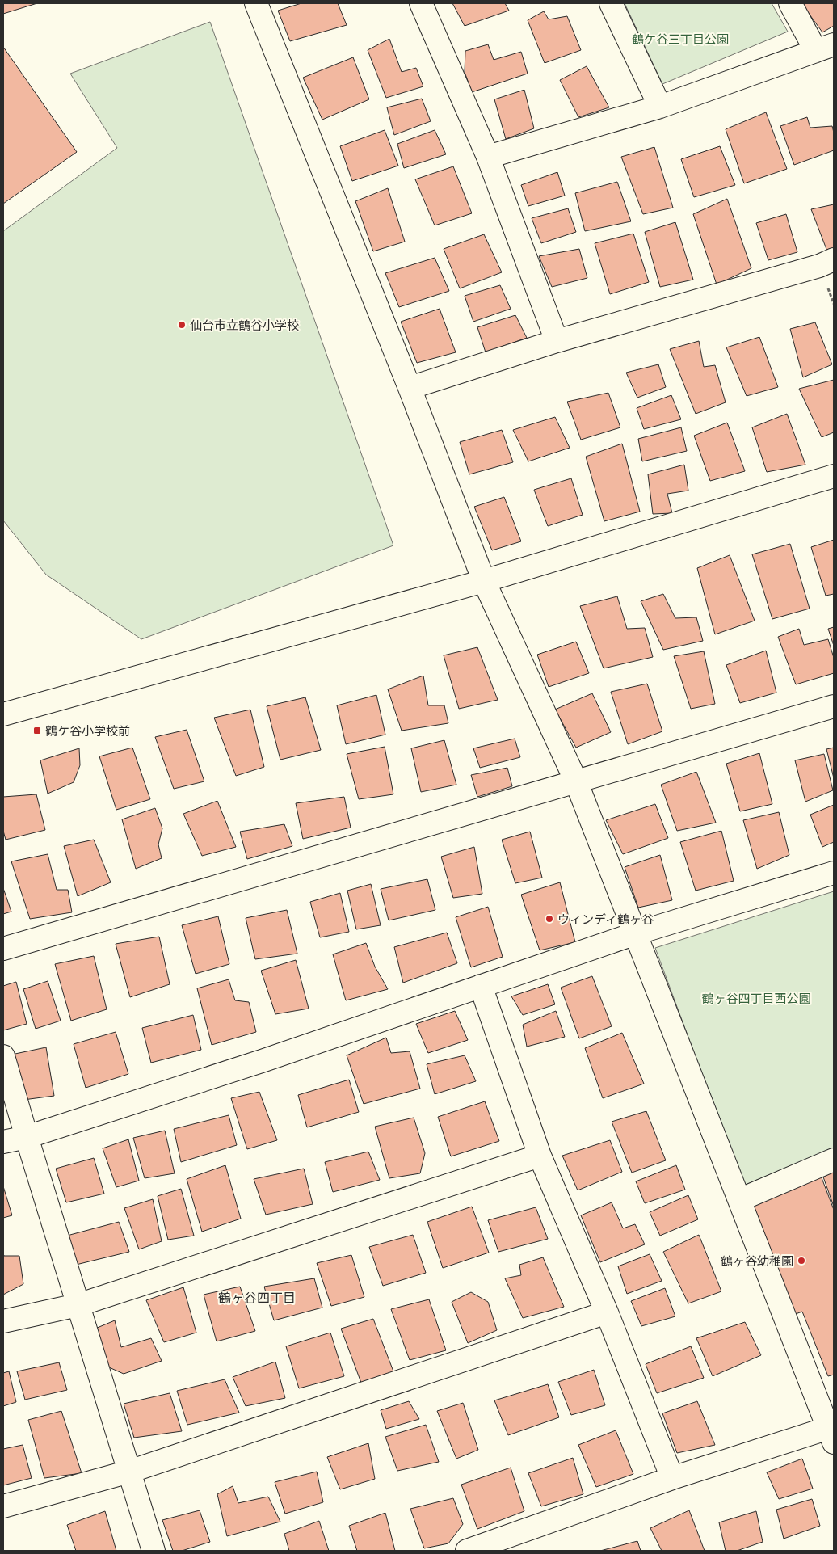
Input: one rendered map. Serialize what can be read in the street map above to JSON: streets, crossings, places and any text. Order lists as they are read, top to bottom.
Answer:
{
  "districts": ["鶴ヶ谷四丁目"],
  "parks": ["鶴ケ谷三丁目公園", "鶴ヶ谷四丁目西公園"],
  "places": {
    "other": ["仙台市立鶴谷小学校", "ウィンディ鶴ヶ谷", "鶴ヶ谷幼稚園"],
    "transit": ["鶴ケ谷小学校前"]
  }
}
